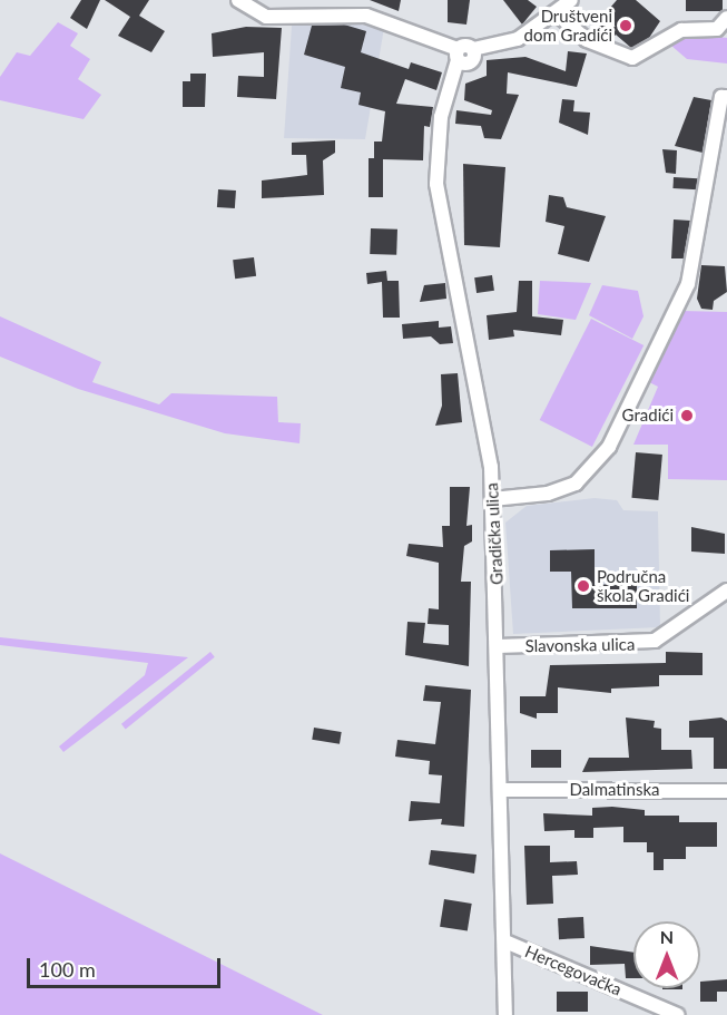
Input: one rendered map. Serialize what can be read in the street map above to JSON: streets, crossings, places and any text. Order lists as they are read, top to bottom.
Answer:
{
  "streets": {
    "street": [
      "Gradička ulica",
      "Slavonska ulica",
      "Dalmatinska",
      "Hercegovačka"
    ]
  },
  "crossings": [
    ["Gradička ulica", "Slavonska ulica"],
    ["Gradička ulica", "Dalmatinska"],
    ["Gradička ulica", "Hercegovačka"]
  ],
  "places": ["Društveni dom Gradići", "Gradići", "Područna škola Gradići"],
  "scale_bar": "100 m",
  "north": "top"
}
